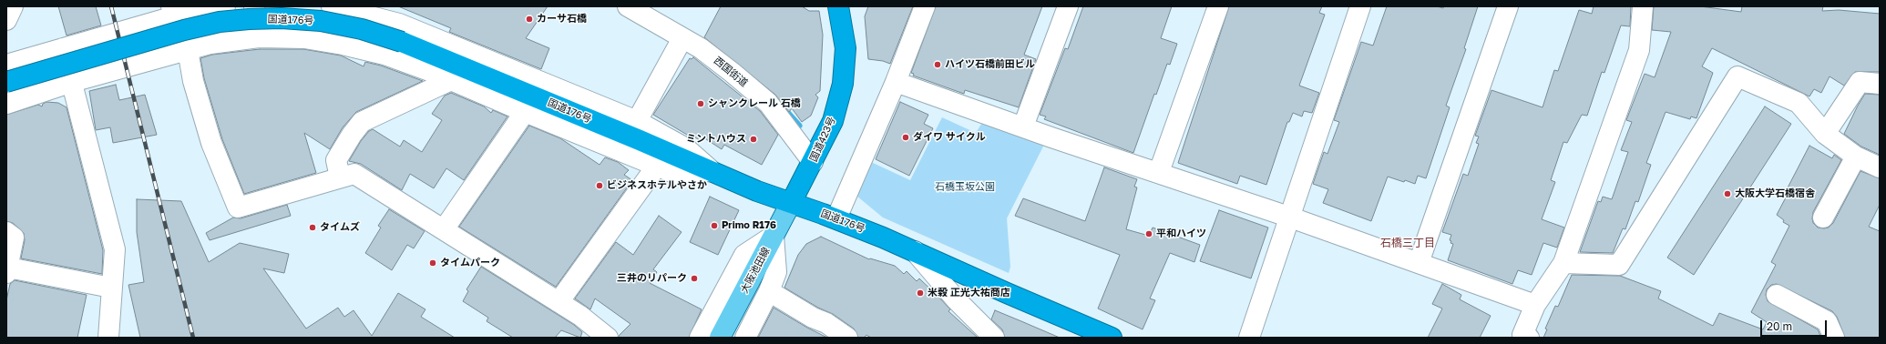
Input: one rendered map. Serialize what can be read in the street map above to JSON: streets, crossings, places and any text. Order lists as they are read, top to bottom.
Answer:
{
  "streets": {
    "highway": ["国道176号", "国道423号"],
    "main road": ["大阪池田線"],
    "street": ["西国街道"]
  },
  "crossings": [
    ["国道176号", "国道423号"],
    ["国道176号", "大阪池田線"],
    ["西国街道", "国道423号"],
    ["国道423号", "大阪池田線"]
  ],
  "districts": ["石橋三丁目"],
  "parks": ["石橋玉坂公園"],
  "places": [
    "カーサ石橋",
    "ハイツ石橋前田ビル",
    "シャンクレール 石橋",
    "ダイワ サイクル",
    "ミントハウス",
    "ビジネスホテルやさか",
    "大阪大学石橋宿舎",
    "Primo R176",
    "タイムズ",
    "平和ハイツ",
    "タイムパーク",
    "三井のリパーク",
    "米穀 正光大祐商店"
  ],
  "scale_bar": "20 m"
}
